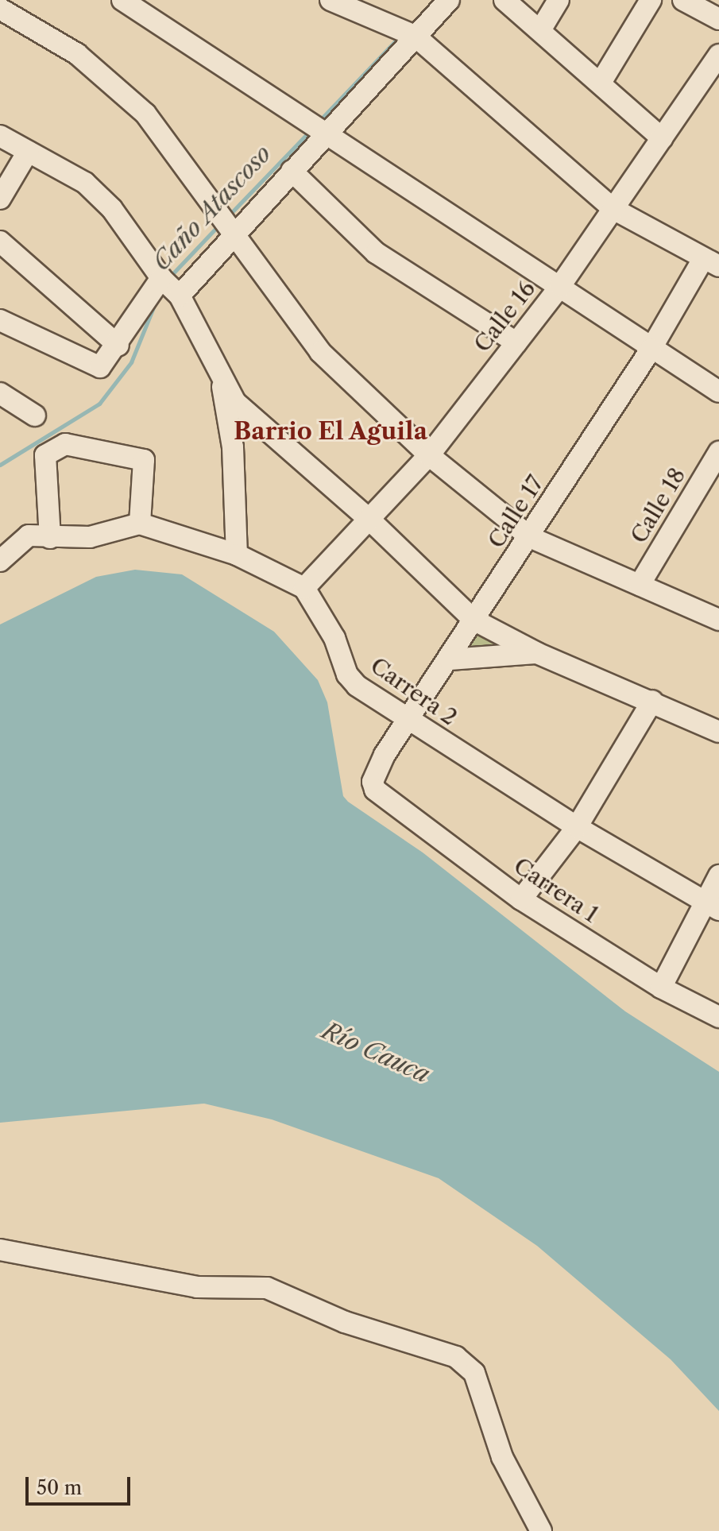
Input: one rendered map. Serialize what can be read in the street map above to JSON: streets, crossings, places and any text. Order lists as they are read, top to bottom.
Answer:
{
  "streets": {
    "street": [
      "Calle 16",
      "Calle 18",
      "Calle 17",
      "Carrera 2",
      "Carrera 1"
    ]
  },
  "crossings": [
    ["Calle 16", "Carrera 2"],
    ["Calle 17", "Carrera 2"],
    ["Calle 17", "Carrera 1"]
  ],
  "districts": ["Barrio El Aguila"],
  "water": ["Caño Atascoso", "Río Cauca"],
  "scale_bar": "50 m"
}
